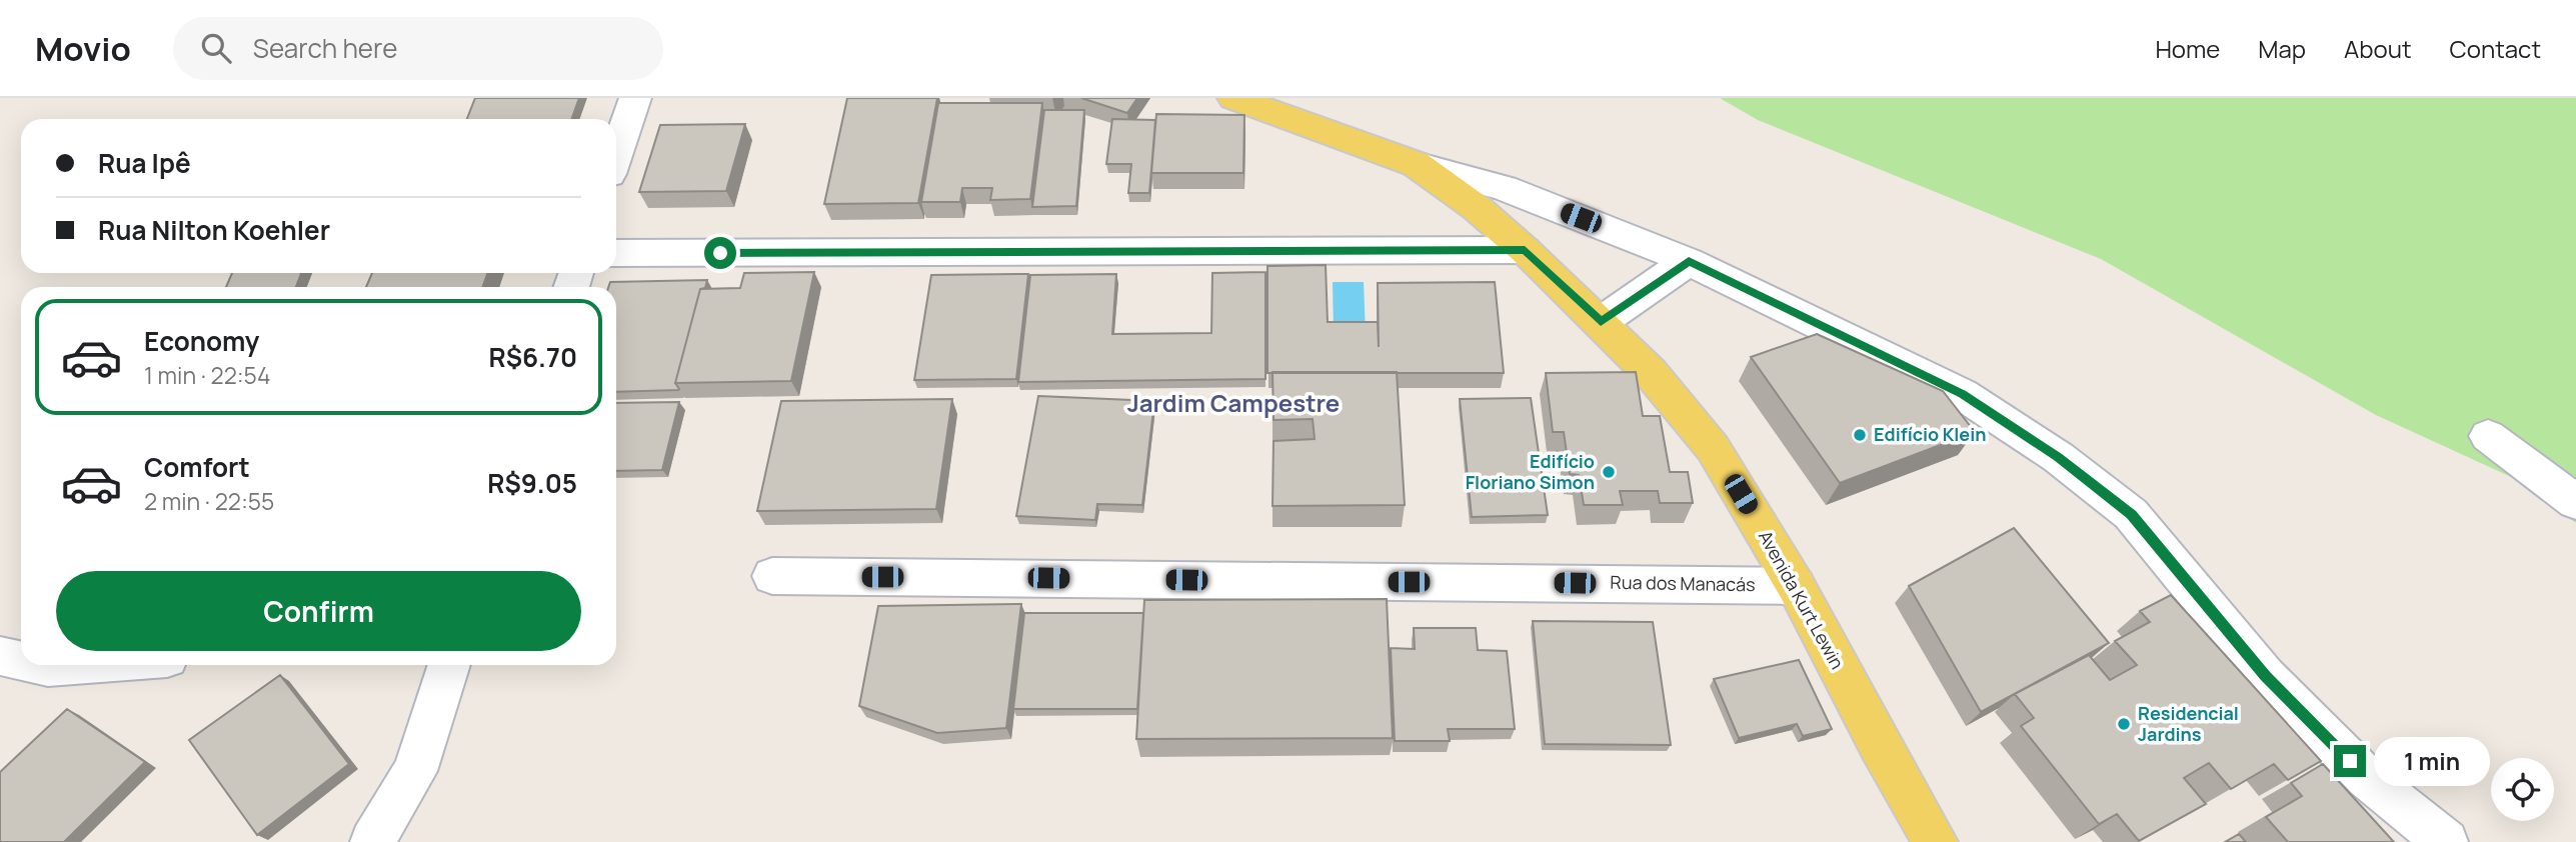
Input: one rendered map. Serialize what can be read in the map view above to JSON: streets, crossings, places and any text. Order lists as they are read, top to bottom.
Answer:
{
  "streets": {
    "main road": ["Avenida Kurt Lewin"],
    "street": ["Rua dos Manacás"]
  },
  "crossings": [
    ["Rua dos Manacás", "Avenida Kurt Lewin"]
  ],
  "districts": ["Jardim Campestre"],
  "places": ["Edifício Klein", "Edifício Floriano Simon", "Residencial Jardins"],
  "page": {
    "header": "Movio",
    "search": "Search here",
    "nav": [
      "Home",
      "Map",
      "About",
      "Contact"
    ],
    "banner": ["Rua Ipê", "Rua Nilton Koehler"],
    "list": [
      {
        "name": "Economy",
        "note": "1 min · 22:54",
        "value": "R$6.70"
      },
      {
        "name": "Comfort",
        "note": "2 min · 22:55",
        "value": "R$9.05"
      }
    ],
    "buttons": "Confirm",
    "bubble": "1 min"
  }
}
